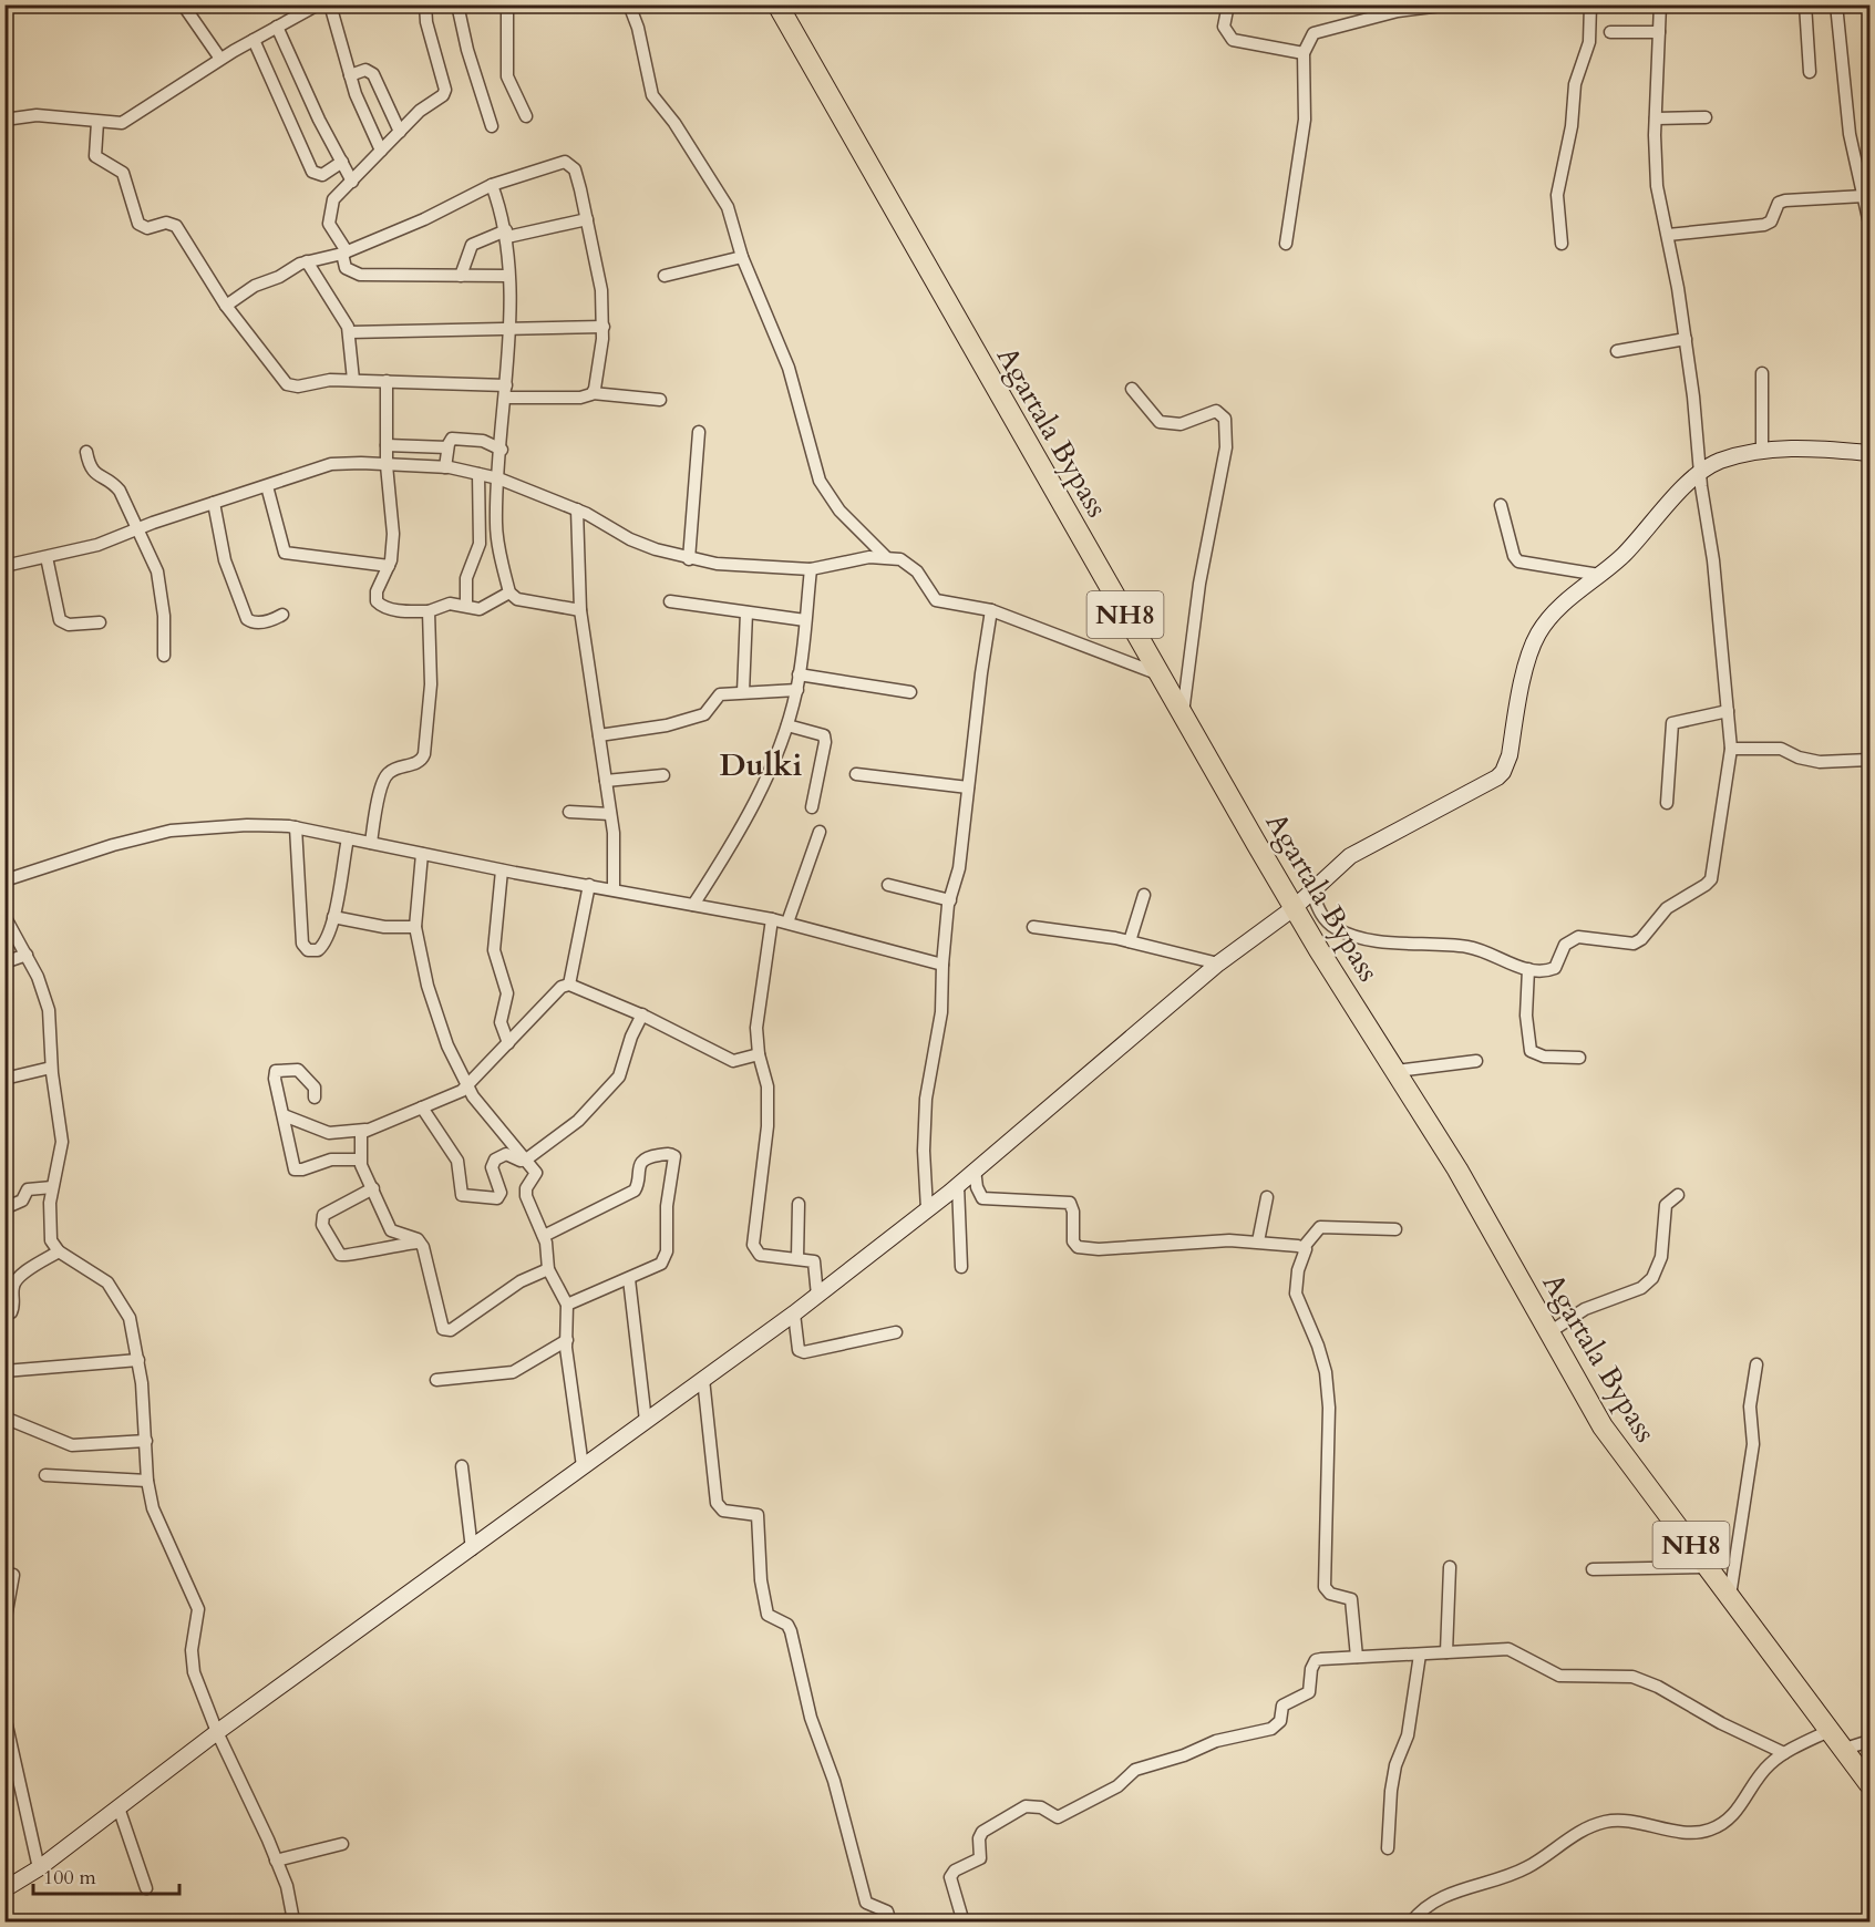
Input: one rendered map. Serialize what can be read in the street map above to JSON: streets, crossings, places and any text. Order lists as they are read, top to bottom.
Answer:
{
  "streets": {
    "highway": ["Agartala Bypass", "NH8"]
  },
  "districts": ["Dulki"],
  "scale_bar": "100 m"
}
